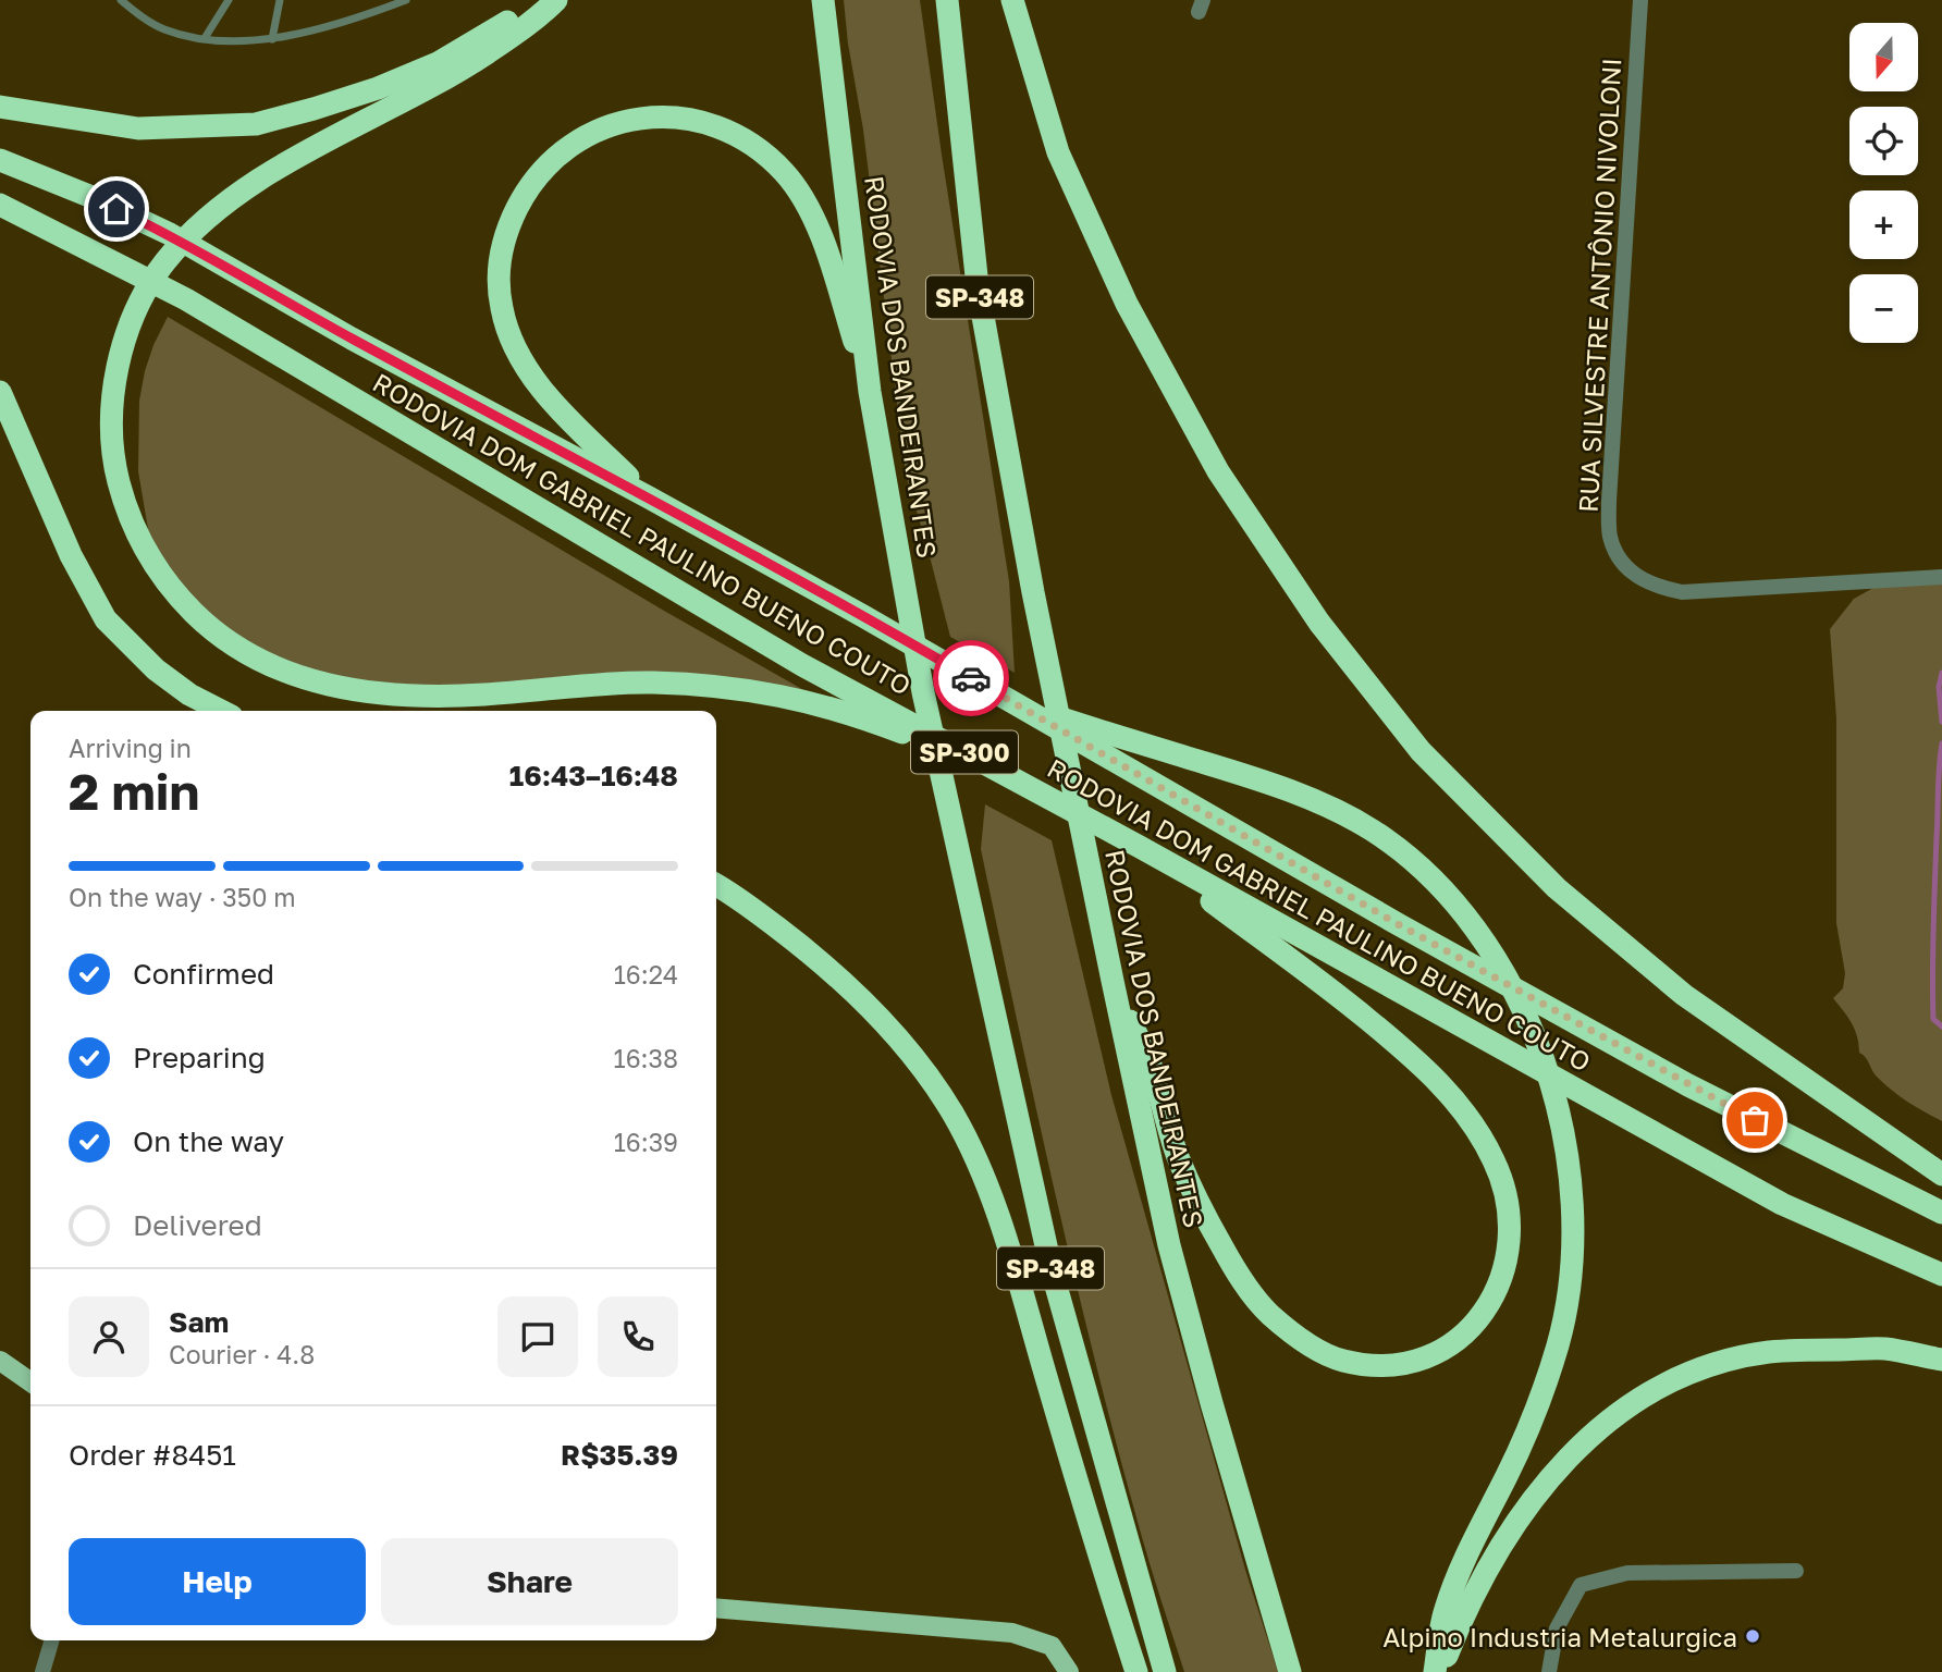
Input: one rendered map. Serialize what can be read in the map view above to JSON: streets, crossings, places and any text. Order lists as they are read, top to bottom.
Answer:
{
  "streets": {
    "highway": [
      "SP-348",
      "RODOVIA DOS BANDEIRANTES",
      "RODOVIA DOM GABRIEL PAULINO BUENO COUTO",
      "SP-300"
    ],
    "street": ["RUA SILVESTRE ANTÔNIO NIVOLONI"]
  },
  "places": ["Alpino Industria Metalurgica"],
  "north": "bottom",
  "page": {
    "map_buttons": ["+", "−"],
    "heading": ["2 min", "Arriving in", "16:43–16:48"],
    "panel": [
      "Sam",
      "Courier · 4.8",
      "Order #8451",
      "R$35.39"
    ],
    "bar": "On the way · 350 m",
    "list": [
      ["Confirmed", "16:24"],
      ["Preparing", "16:38"],
      ["On the way", "16:39"],
      "Delivered"
    ],
    "buttons": ["Help", "Share"]
  }
}
